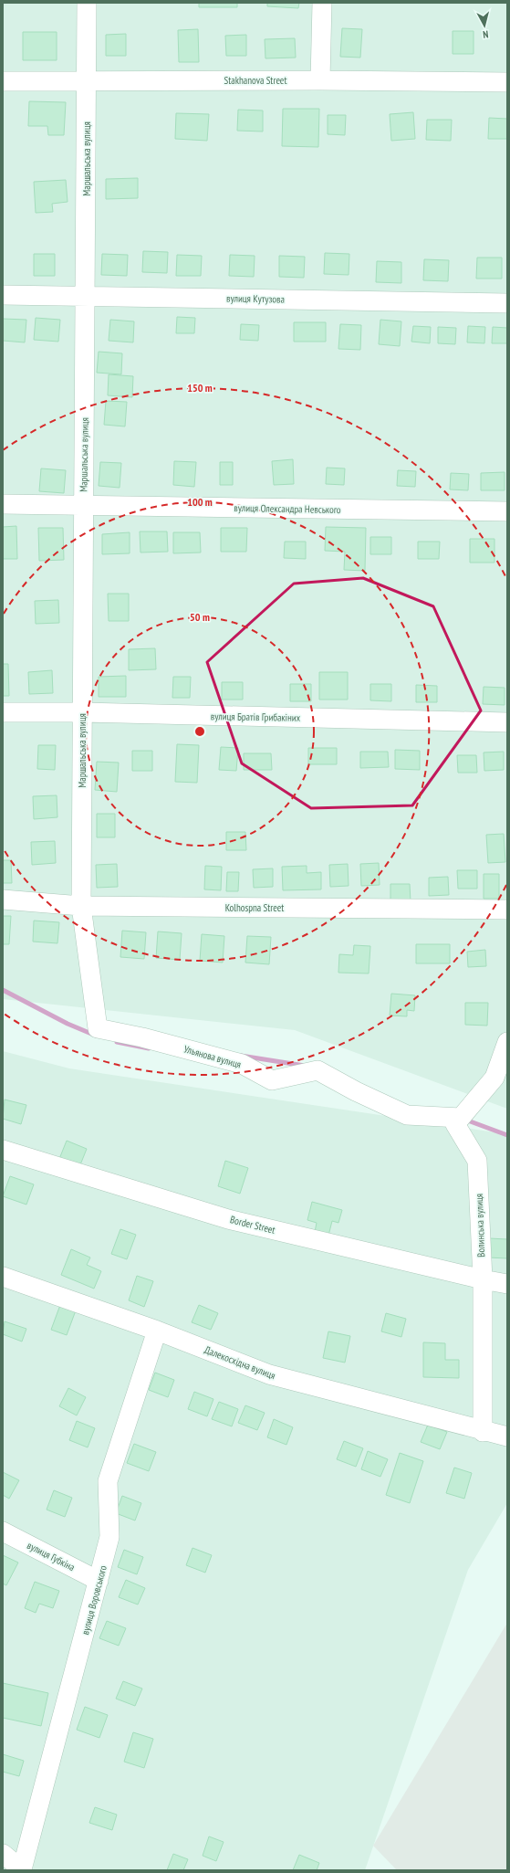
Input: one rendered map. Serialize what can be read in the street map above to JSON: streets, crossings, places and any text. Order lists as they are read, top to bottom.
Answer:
{
  "streets": {
    "street": [
      "Stakhanova Street",
      "Маршальська вулиця",
      "вулиця Кутузова",
      "вулиця Олександра Невського",
      "вулиця Братів Грибакіних",
      "Kolhospna Street",
      "Ульянова вулиця",
      "Border Street",
      "Волинська вулиця",
      "Далекосхідна вулиця",
      "вулиця Губкіна",
      "вулиця Воровського"
    ]
  },
  "crossings": [
    ["Stakhanova Street", "Маршальська вулиця"],
    ["Маршальська вулиця", "вулиця Кутузова"],
    ["Маршальська вулиця", "вулиця Олександра Невського"],
    ["Маршальська вулиця", "вулиця Братів Грибакіних"],
    ["Маршальська вулиця", "Kolhospna Street"],
    ["Маршальська вулиця", "Ульянова вулиця"],
    ["Kolhospna Street", "Ульянова вулиця"],
    ["Ульянова вулиця", "Волинська вулиця"],
    ["Border Street", "Волинська вулиця"],
    ["Волинська вулиця", "Далекосхідна вулиця"],
    ["Далекосхідна вулиця", "вулиця Воровського"],
    ["вулиця Губкіна", "вулиця Воровського"]
  ],
  "north": "bottom",
  "rings": ["150 m", "100 m", "50 m"]
}
